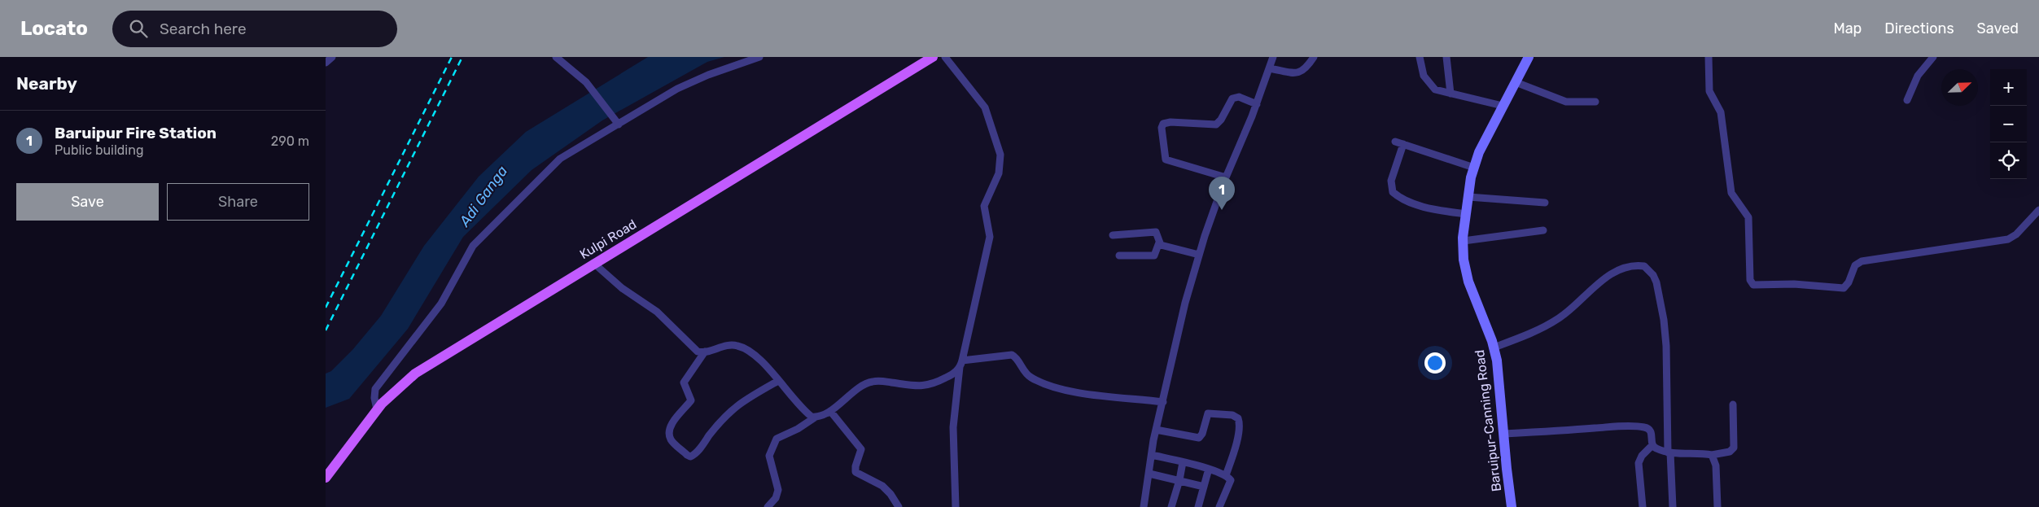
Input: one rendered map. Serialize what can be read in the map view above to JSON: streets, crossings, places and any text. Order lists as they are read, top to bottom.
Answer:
{
  "streets": {
    "main road": ["Kulpi Road", "Baruipur-Canning Road"]
  },
  "water": ["Adi Ganga"],
  "north": "top right",
  "page": {
    "header": "Locato",
    "search": "Search here",
    "nav": ["Map", "Directions", "Saved"],
    "heading": "Nearby",
    "map_buttons": ["+", "−"],
    "list": [
      {
        "mark": "1",
        "name": "Baruipur Fire Station",
        "note": "Public building",
        "value": "290 m"
      }
    ],
    "buttons": ["Save", "Share"],
    "pins": "1"
  }
}
